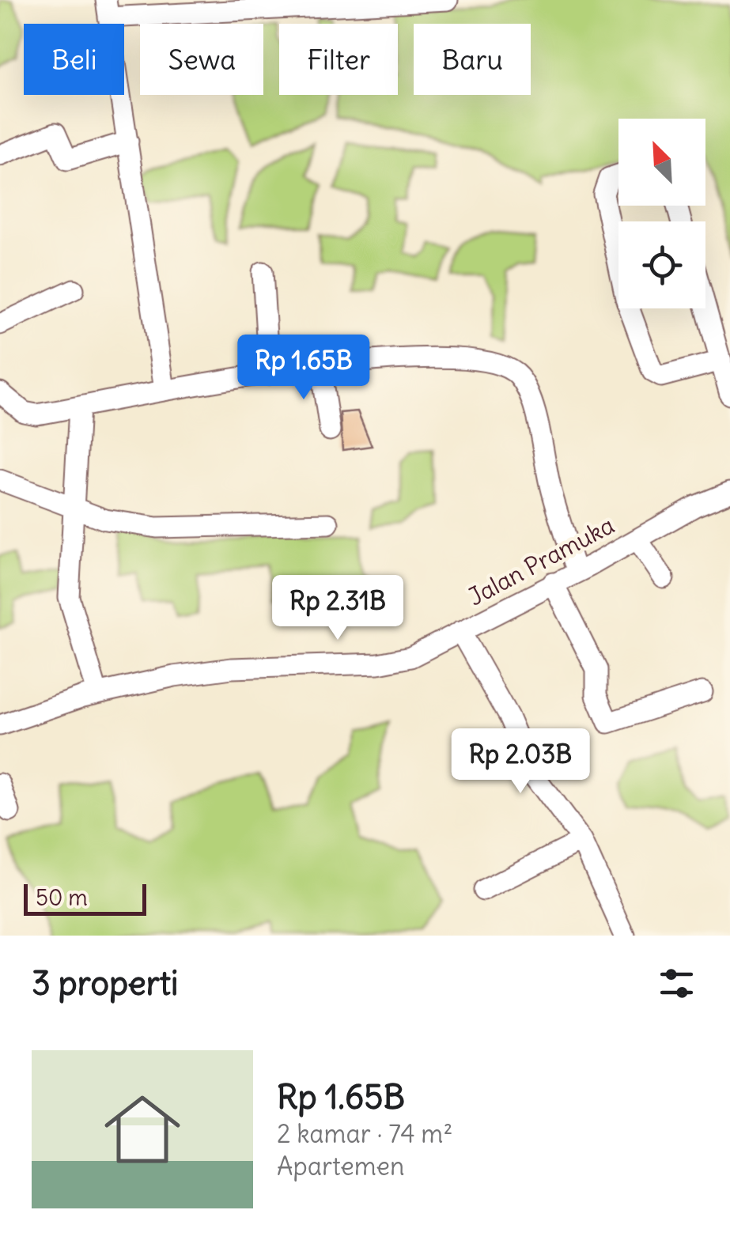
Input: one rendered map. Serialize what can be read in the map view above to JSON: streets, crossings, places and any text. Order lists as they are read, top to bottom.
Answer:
{
  "streets": {
    "street": ["Jalan Pramuka"]
  },
  "scale_bar": "50 m",
  "north": "top left",
  "page": {
    "chip": [
      "Beli",
      "Sewa",
      "Filter",
      "Baru"
    ],
    "price": ["Rp 1.65B", "Rp 2.31B", "Rp 2.03B"],
    "scale": "50 m",
    "heading": "3 properti",
    "list": [
      {
        "name": "Rp 1.65B",
        "note": "2 kamar · 74 m² · Apartemen"
      }
    ]
  }
}
